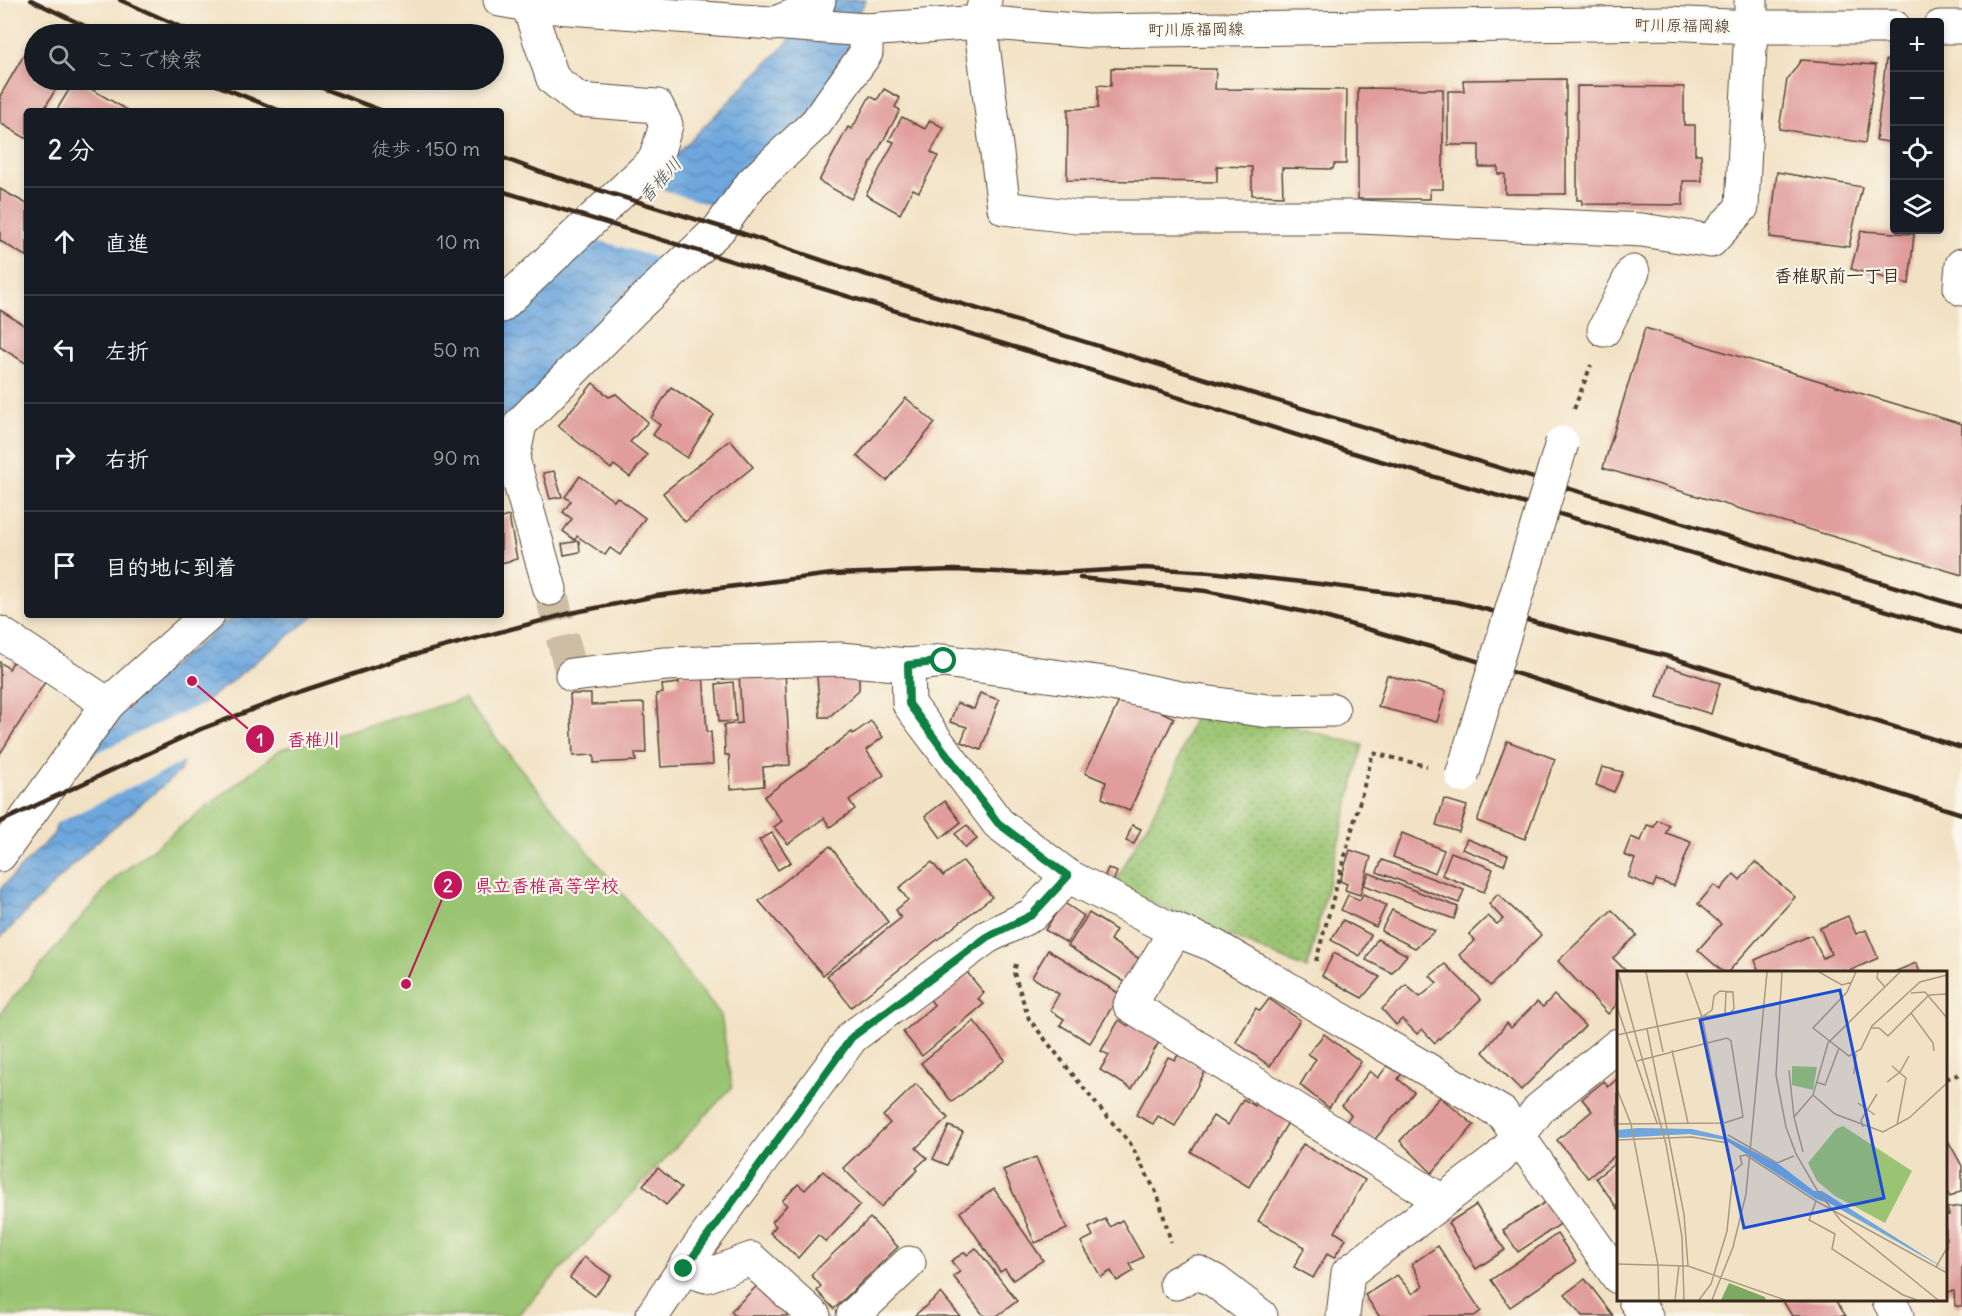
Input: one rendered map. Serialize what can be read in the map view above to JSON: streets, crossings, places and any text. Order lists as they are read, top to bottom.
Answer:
{
  "streets": {
    "street": ["町川原福岡線"]
  },
  "districts": ["香椎駅前一丁目"],
  "water": ["香椎川"],
  "places": ["香椎川", "県立香椎高等学校"],
  "page": {
    "map_buttons": ["+", "−"],
    "search": "ここで検索",
    "heading": ["2 分", "徒歩 · 150 m"],
    "list": [
      ["直進", "10 m"],
      ["左折", "50 m"],
      ["右折", "90 m"],
      "目的地に到着"
    ]
  }
}
